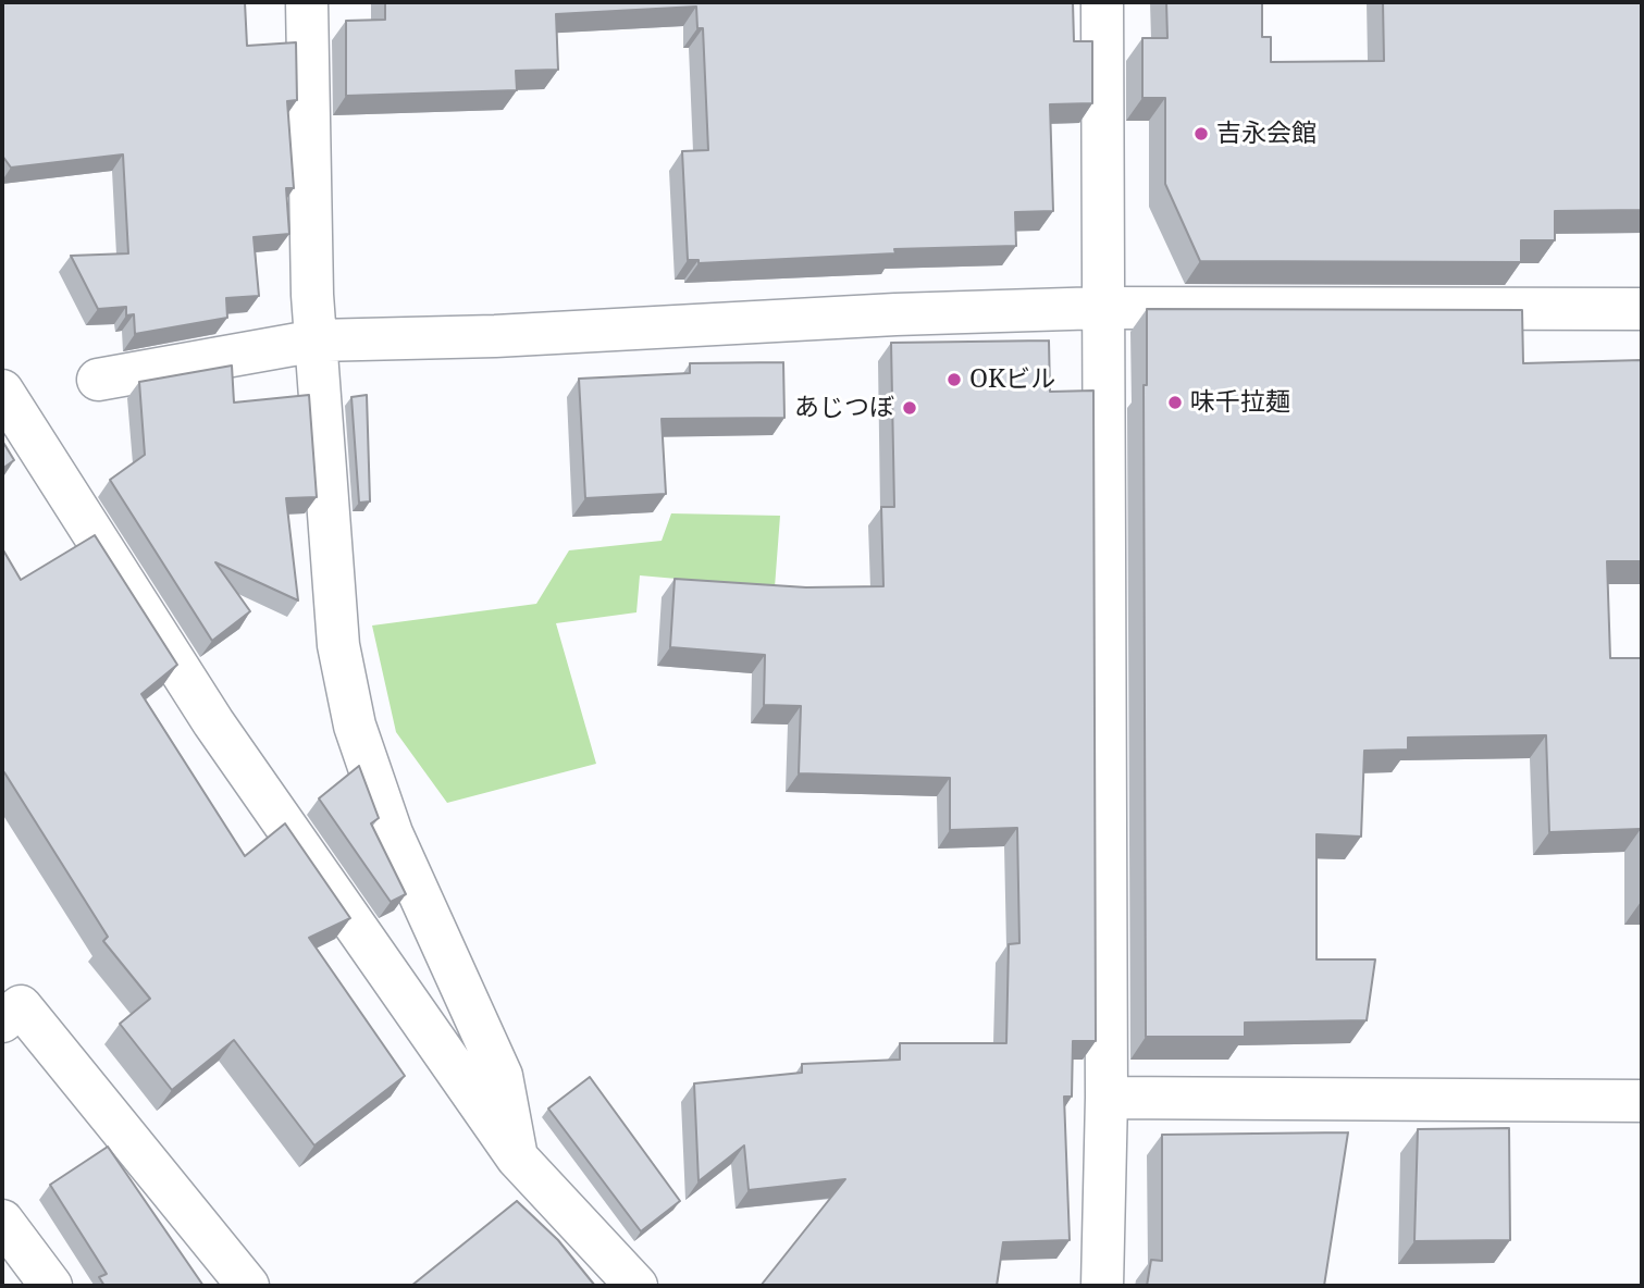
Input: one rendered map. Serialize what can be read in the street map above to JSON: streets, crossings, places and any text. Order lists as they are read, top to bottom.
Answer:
{
  "places": [
    "吉永会館",
    "OKビル",
    "味千拉麺",
    "あじつぼ"
  ]
}
